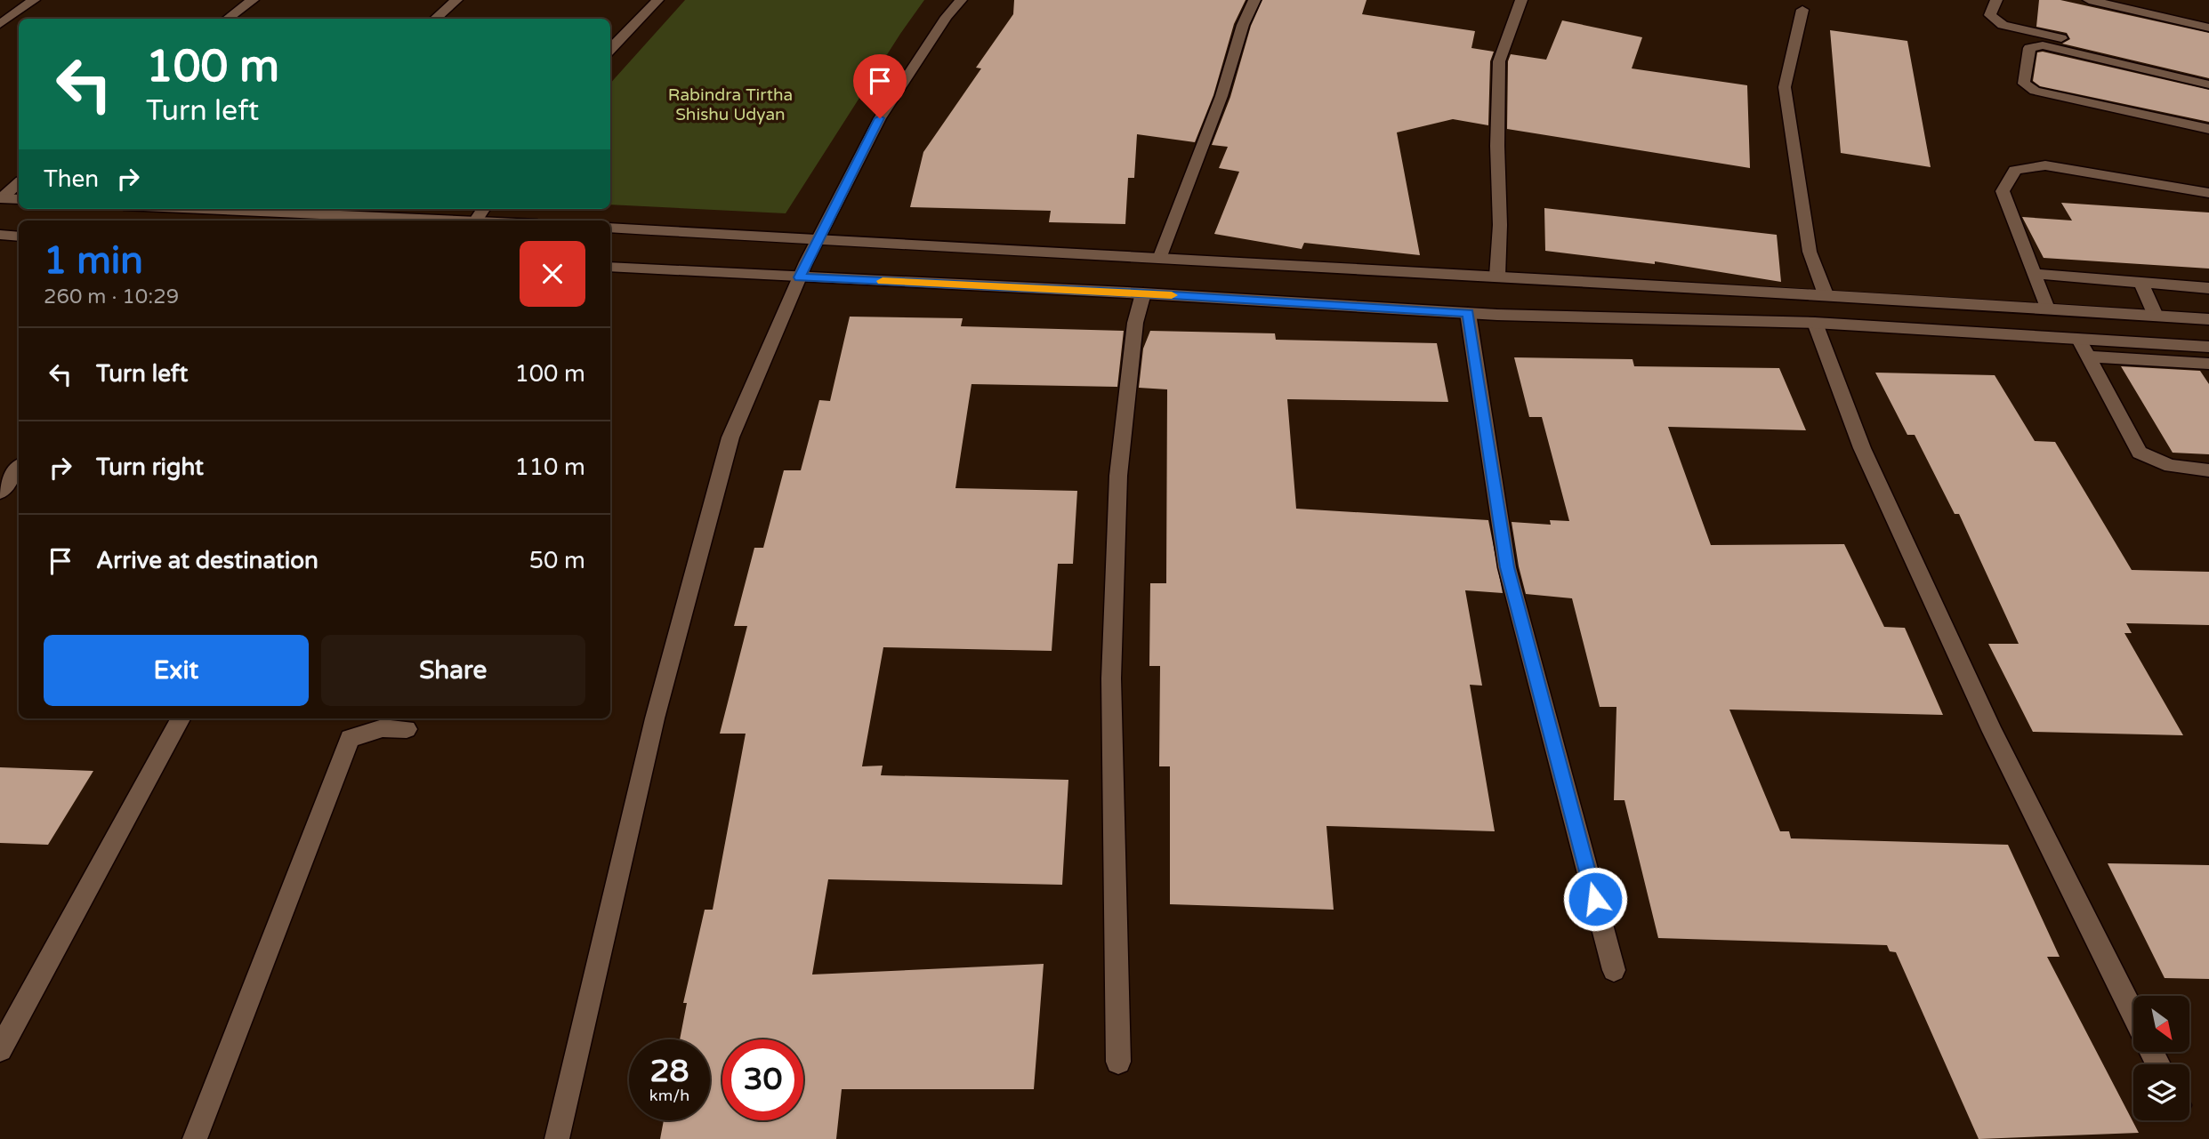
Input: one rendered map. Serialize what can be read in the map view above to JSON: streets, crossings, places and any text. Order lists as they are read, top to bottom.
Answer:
{
  "parks": ["Rabindra Tirtha Shishu Udyan"],
  "north": "bottom right",
  "page": {
    "turn": ["100 m", "Turn left"],
    "then": "Then",
    "heading": ["1 min", "260 m · 10:29"],
    "list": [
      {
        "name": "Turn left",
        "value": "100 m"
      },
      {
        "name": "Turn right",
        "value": "110 m"
      },
      {
        "name": "Arrive at destination",
        "value": "50 m"
      }
    ],
    "buttons": ["Exit", "Share"],
    "speed": "28 km/h",
    "limit": "30"
  }
}
